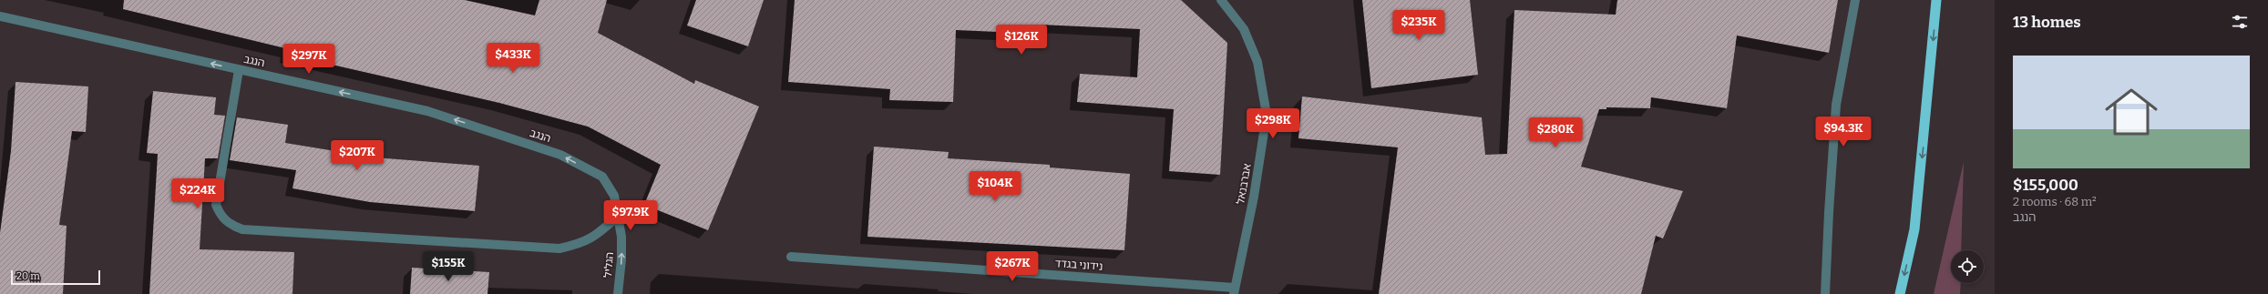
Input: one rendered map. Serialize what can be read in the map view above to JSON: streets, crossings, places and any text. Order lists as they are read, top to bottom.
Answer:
{
  "streets": {
    "street": [
      "הנגב",
      "אברבנאל",
      "הגליל",
      "נידוני בגדד"
    ]
  },
  "crossings": [
    ["הנגב", "הגליל"],
    ["אברבנאל", "נידוני בגדד"]
  ],
  "one_way": ["הנגב", "הגליל"],
  "scale_bar": "20 m",
  "page": {
    "heading": "13 homes",
    "price": [
      "$235K",
      "$126K",
      "$433K",
      "$297K",
      "$298K",
      "$94.3K",
      "$280K",
      "$207K",
      "$104K",
      "$224K",
      "$97.9K",
      "$155K",
      "$267K"
    ],
    "list": [
      {
        "name": "$155,000",
        "note": "2 rooms · 68 m² · הנגב"
      }
    ],
    "scale": "20 m"
  }
}
